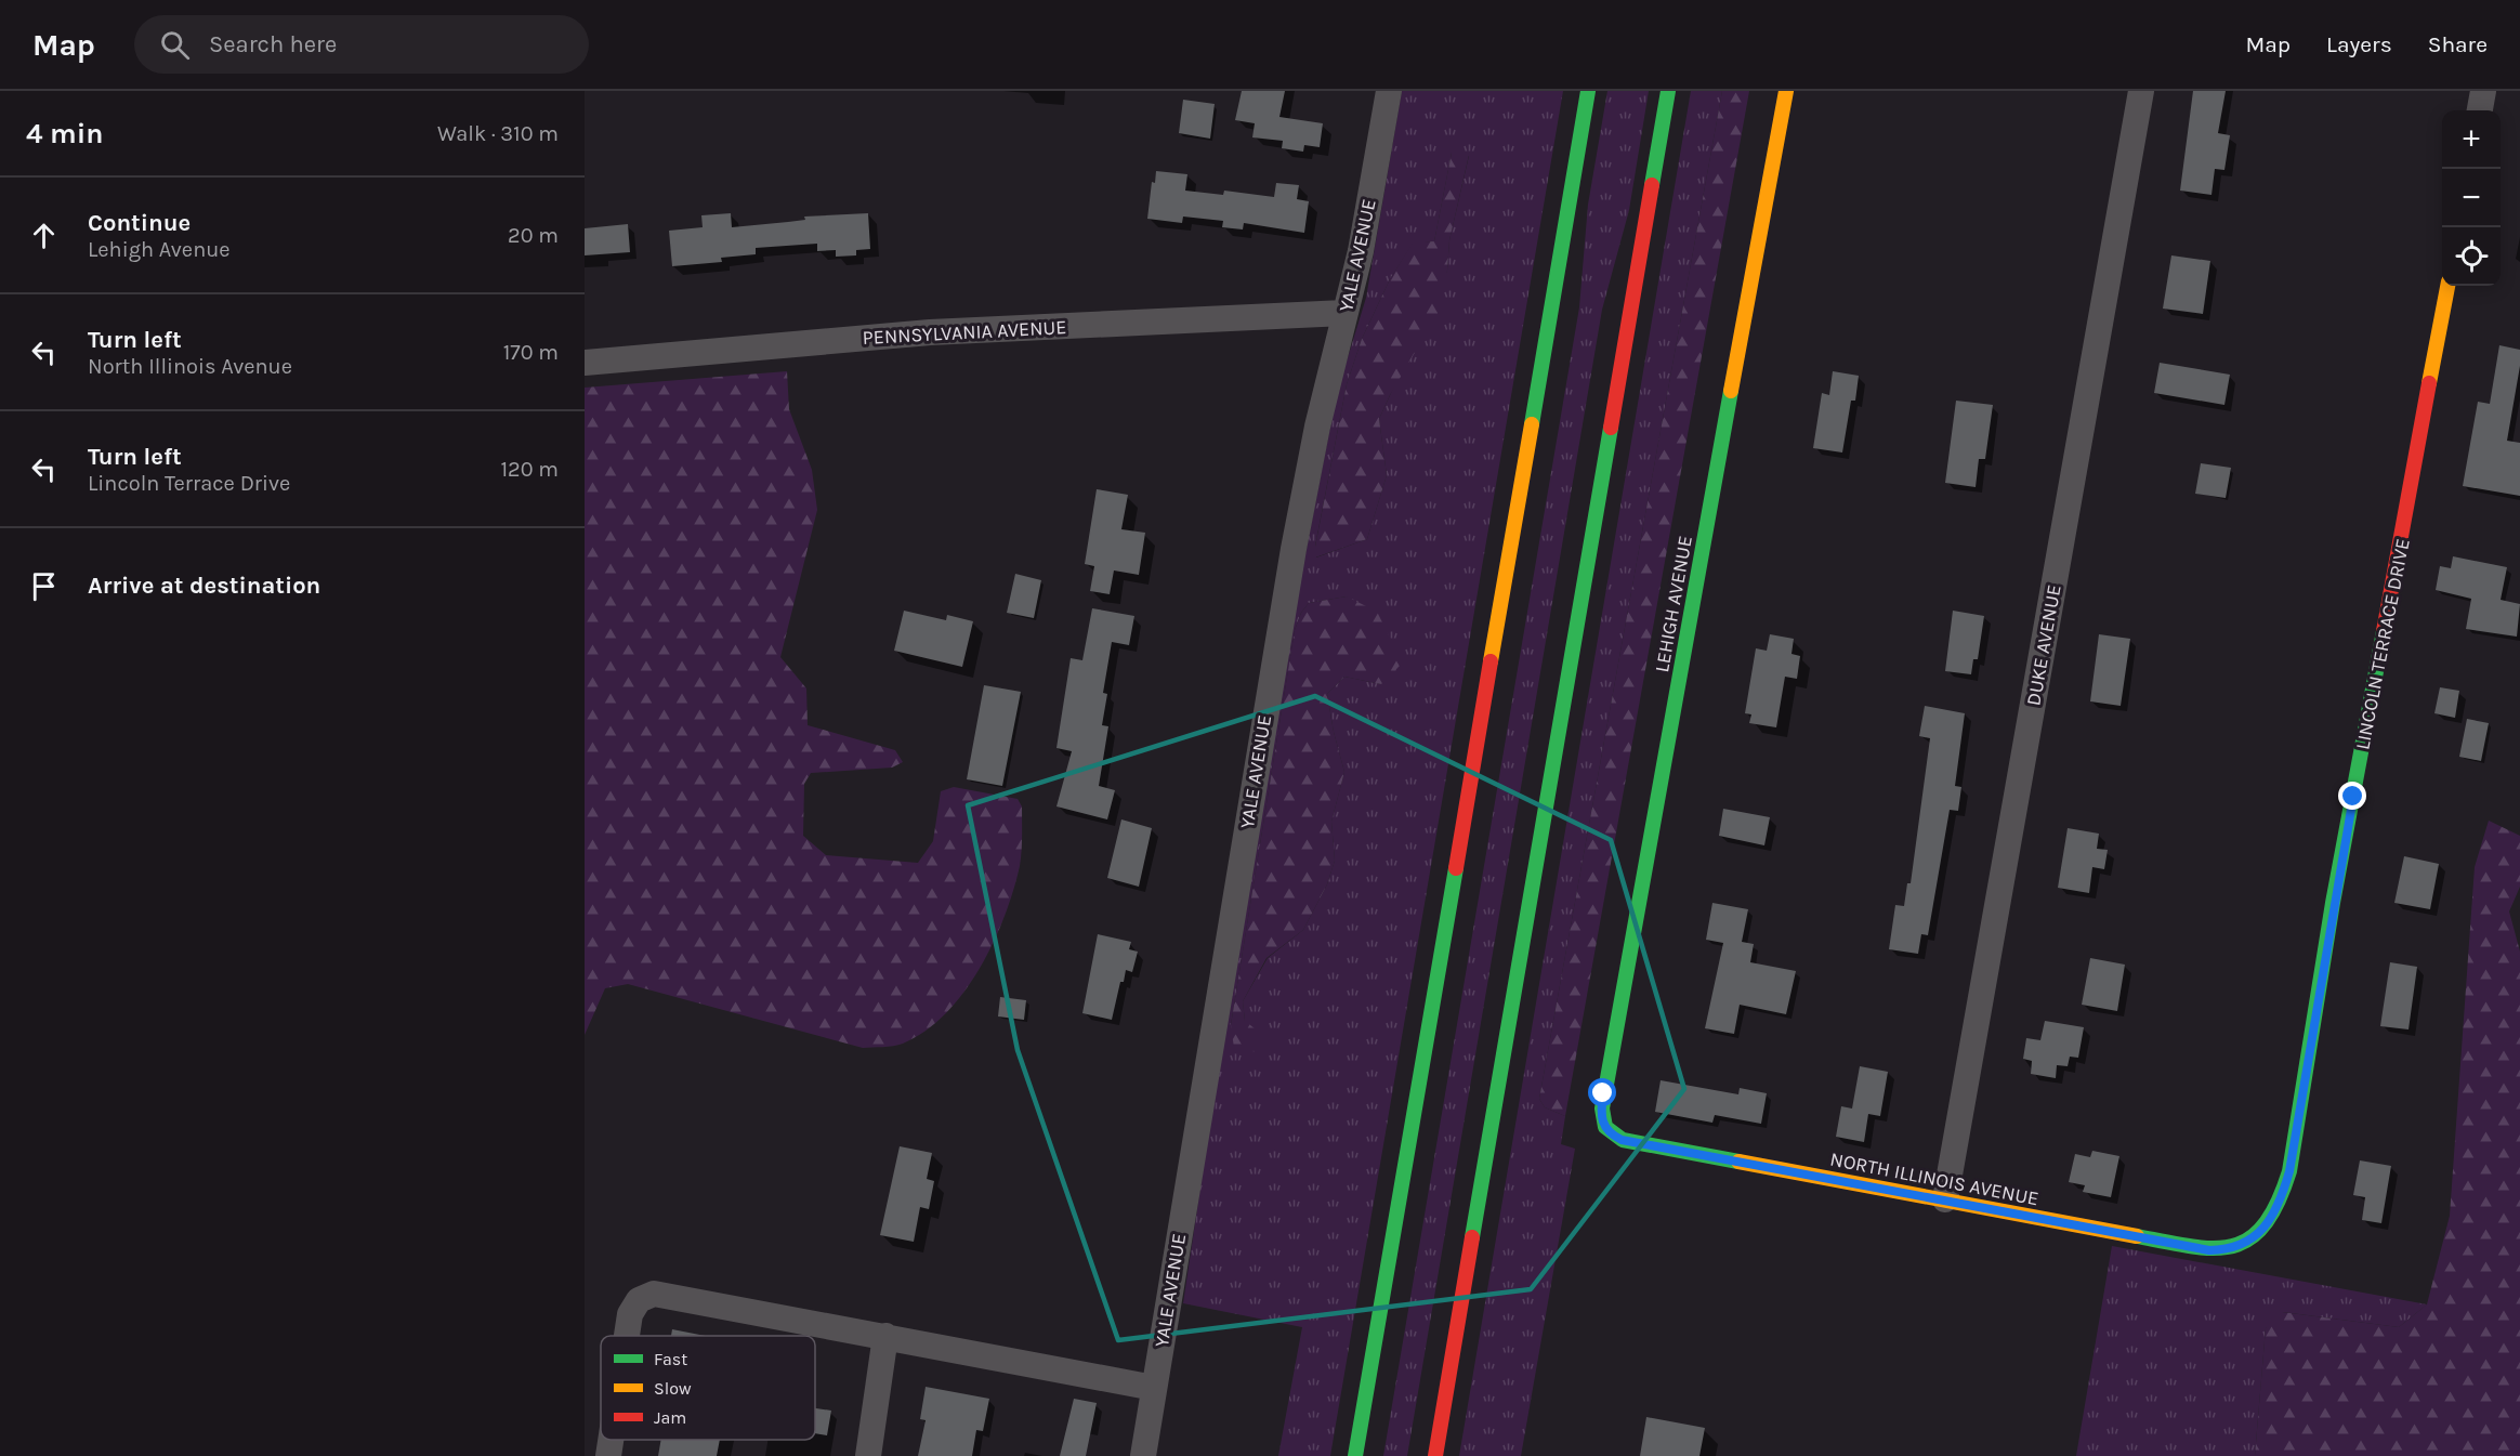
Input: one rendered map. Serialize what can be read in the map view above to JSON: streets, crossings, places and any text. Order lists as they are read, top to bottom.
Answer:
{
  "streets": {
    "main road": ["LEHIGH AVENUE", "LINCOLN TERRACE DRIVE", "NORTH ILLINOIS AVENUE"],
    "street": ["YALE AVENUE", "PENNSYLVANIA AVENUE", "DUKE AVENUE"]
  },
  "crossings": [
    ["YALE AVENUE", "PENNSYLVANIA AVENUE"],
    ["LEHIGH AVENUE", "NORTH ILLINOIS AVENUE"],
    ["LINCOLN TERRACE DRIVE", "NORTH ILLINOIS AVENUE"],
    ["DUKE AVENUE", "NORTH ILLINOIS AVENUE"]
  ],
  "legend": ["Fast", "Slow", "Jam"],
  "page": {
    "header": "Map",
    "search": "Search here",
    "nav": ["Map", "Layers", "Share"],
    "heading": ["4 min", "Walk · 310 m"],
    "map_buttons": ["+", "−"],
    "list": [
      ["Continue", "Lehigh Avenue", "20 m"],
      ["Turn left", "North Illinois Avenue", "170 m"],
      ["Turn left", "Lincoln Terrace Drive", "120 m"],
      "Arrive at destination"
    ]
  }
}
